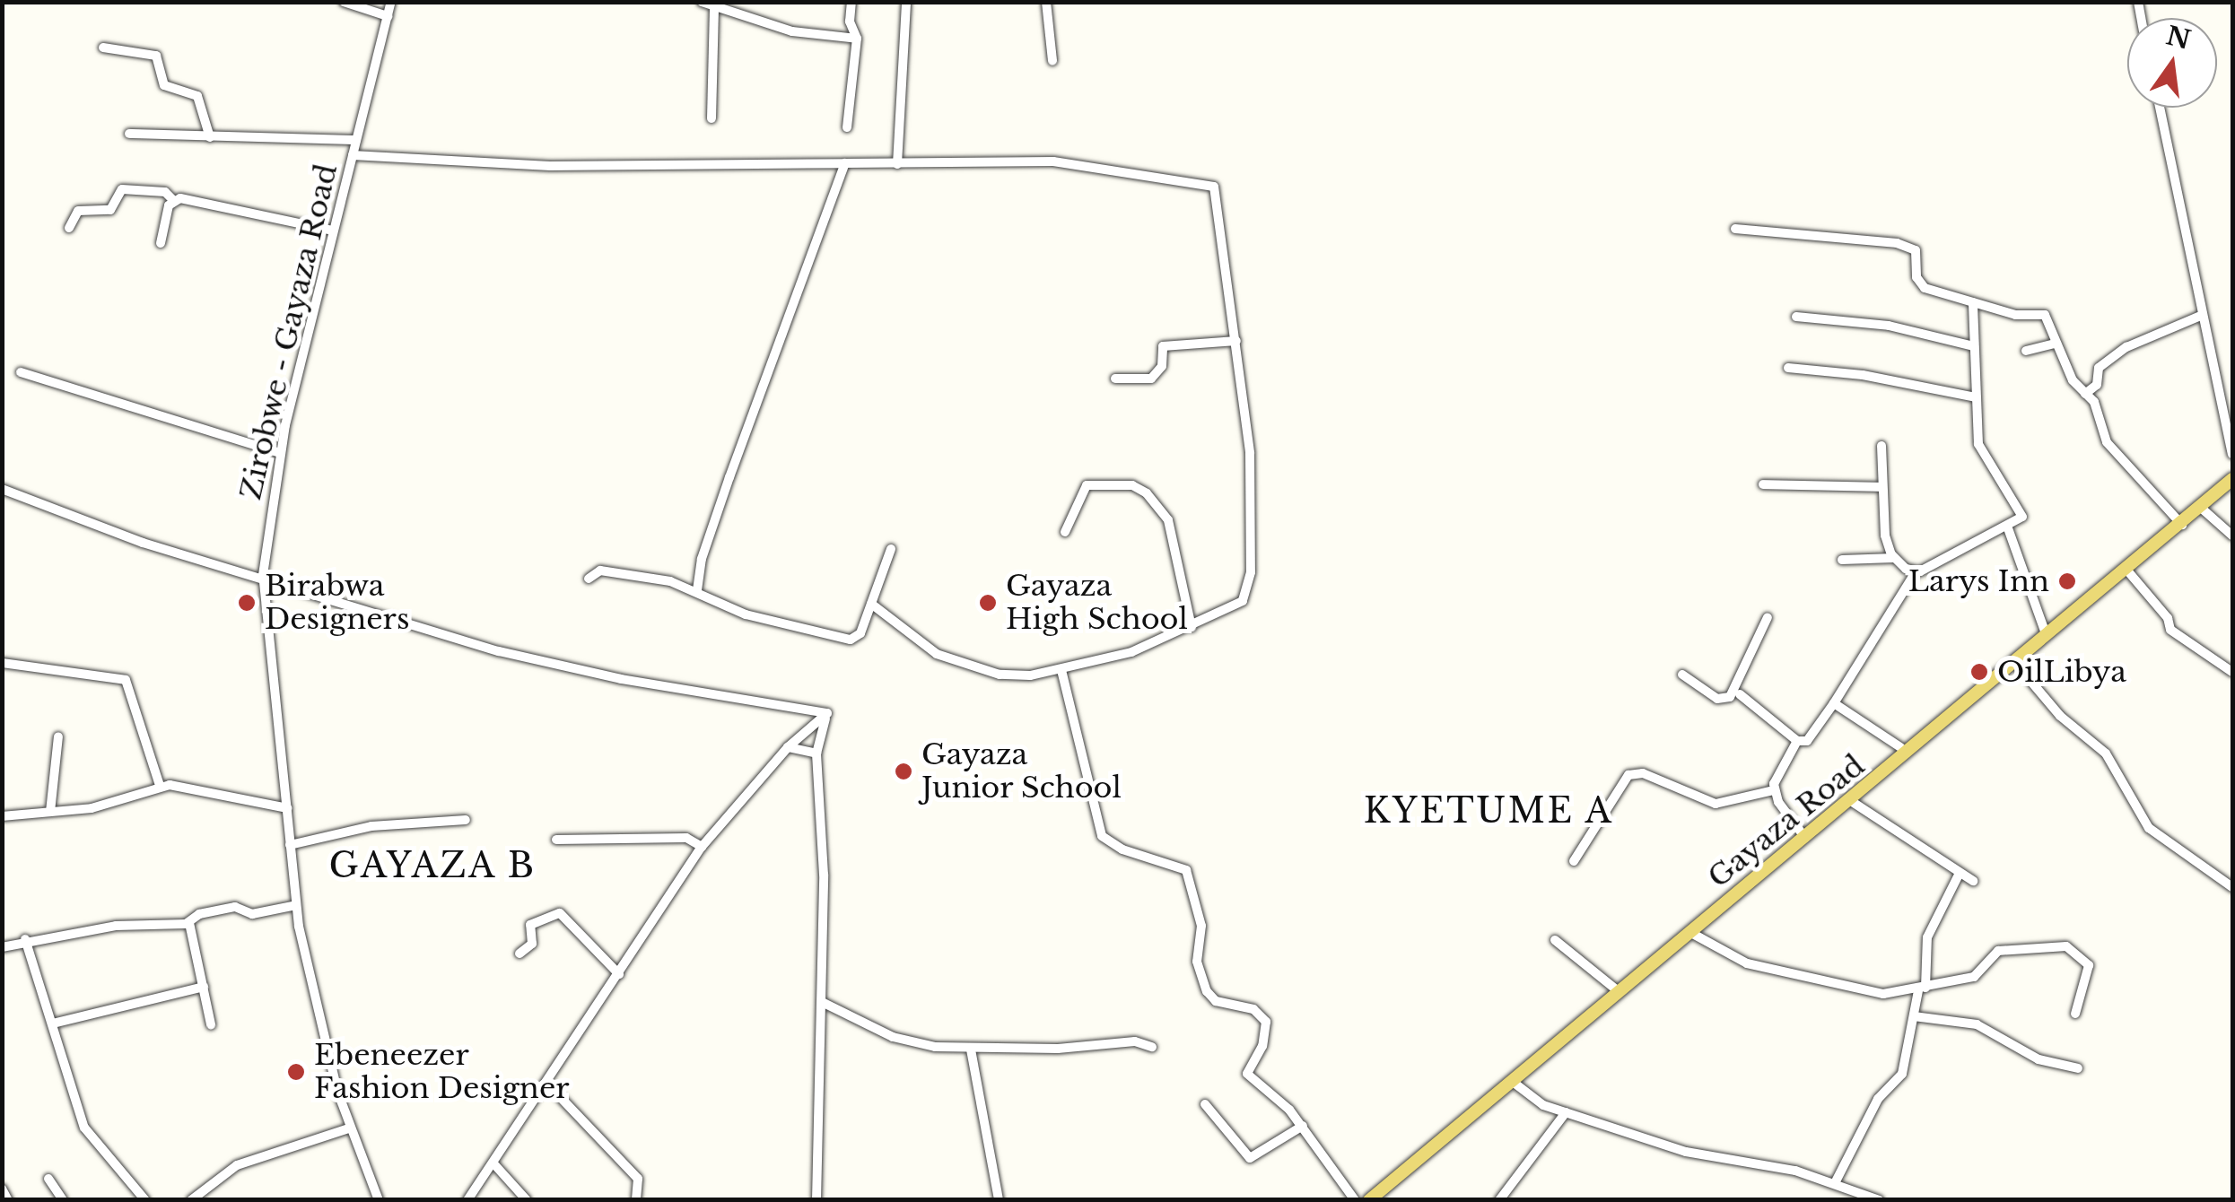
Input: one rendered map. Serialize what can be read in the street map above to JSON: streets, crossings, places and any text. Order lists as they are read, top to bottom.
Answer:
{
  "streets": {
    "main road": ["Gayaza Road"],
    "street": ["Zirobwe - Gayaza Road"]
  },
  "districts": ["KYETUME A", "GAYAZA B"],
  "places": [
    "Larys Inn",
    "Birabwa Designers",
    "Gayaza High School",
    "OilLibya",
    "Gayaza Junior School",
    "Ebeneezer Fashion Designer"
  ],
  "north": "top"
}
